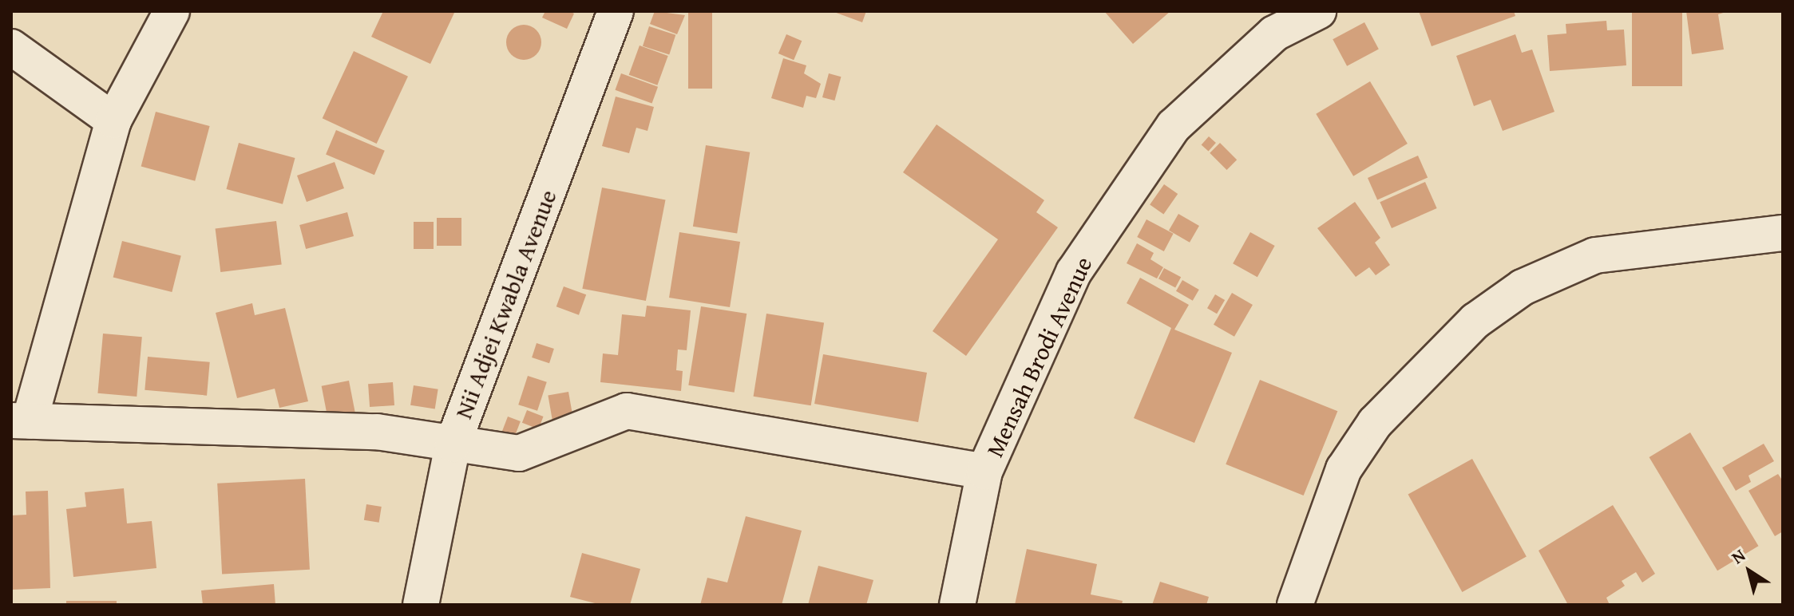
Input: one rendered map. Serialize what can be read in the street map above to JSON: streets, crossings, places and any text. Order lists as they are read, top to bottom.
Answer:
{
  "streets": {
    "street": ["Nii Adjei Kwabla Avenue", "Mensah Brodi Avenue"]
  },
  "north": "top left"
}
